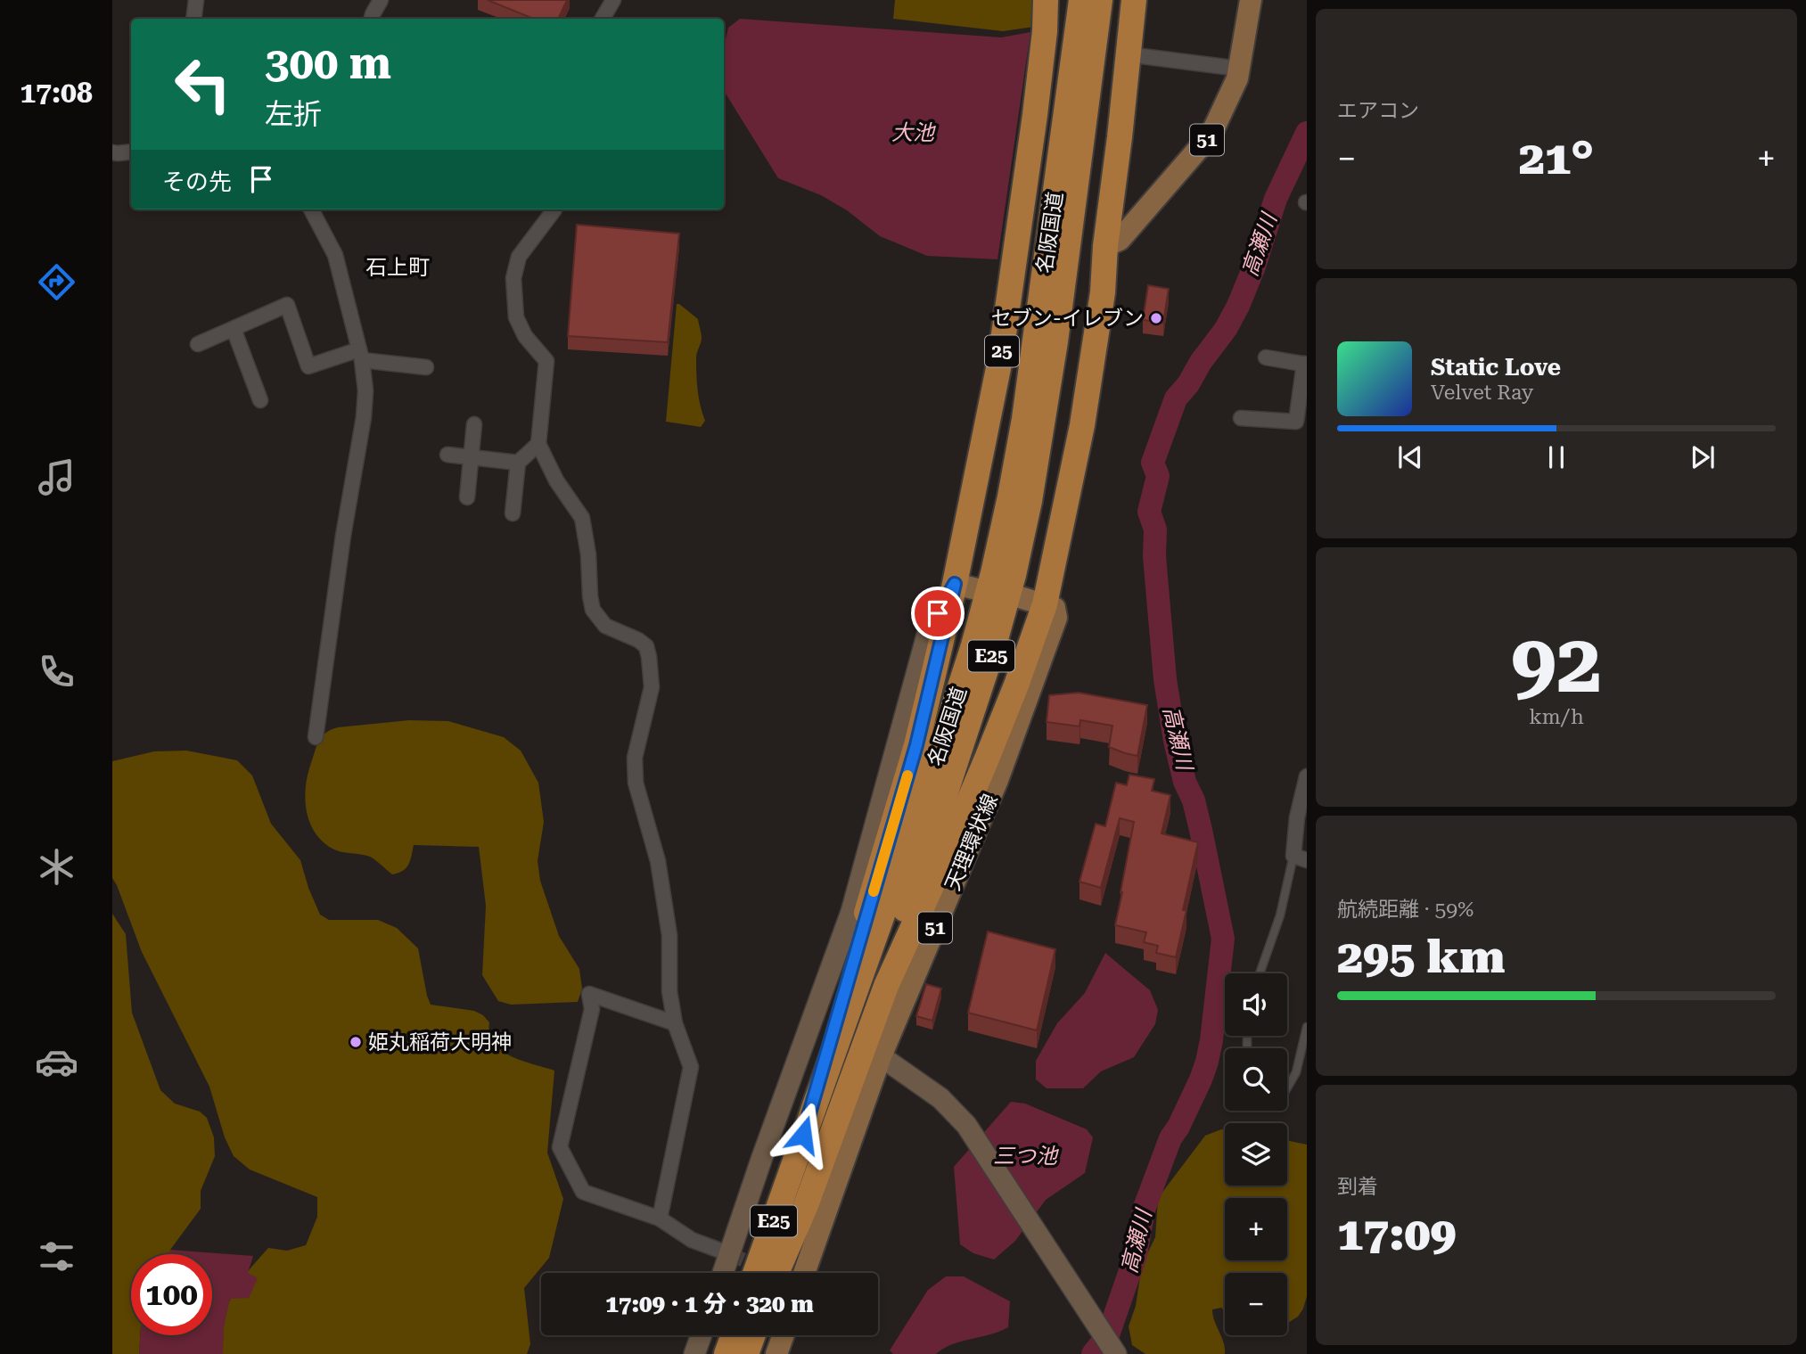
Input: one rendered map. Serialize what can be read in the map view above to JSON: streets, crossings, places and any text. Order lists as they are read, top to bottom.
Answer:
{
  "streets": {
    "highway": ["名阪国道", "25", "E25"],
    "main road": ["51", "天理環状線"]
  },
  "crossings": [
    ["名阪国道", "E25"],
    ["25", "E25"],
    ["E25", "天理環状線"]
  ],
  "districts": ["石上町"],
  "water": ["大池", "高瀬川", "三つ池"],
  "places": ["セブン-イレブン", "姫丸稲荷大明神"],
  "page": {
    "tabs": "17:08",
    "tile": [
      "エアコン",
      ["92", "km/h"],
      ["航続距離 · 59%", "295 km"],
      ["到着", "17:09"]
    ],
    "turn": ["300 m", "左折"],
    "heat": ["−", "21°", "+"],
    "then": "その先",
    "song": ["Static Love", "Velvet Ray"],
    "map_buttons": ["+", "−"],
    "limit": "100",
    "trip": "17:09 · 1 分 · 320 m"
  }
}
